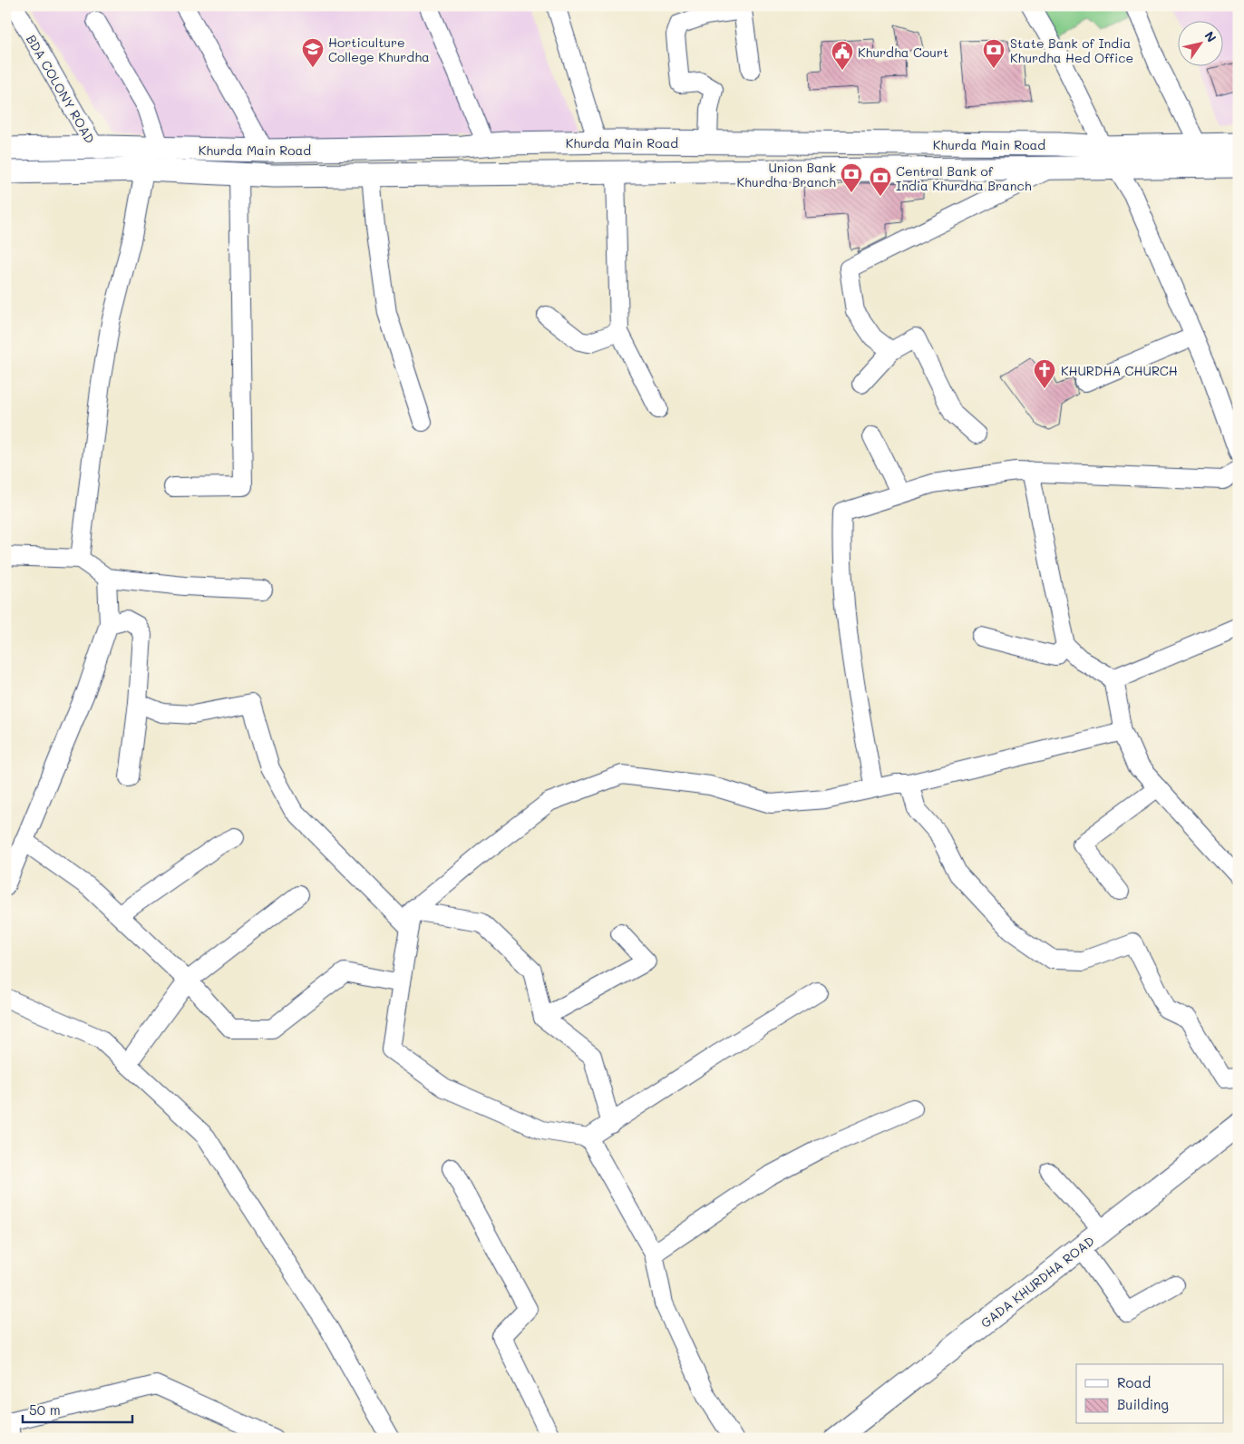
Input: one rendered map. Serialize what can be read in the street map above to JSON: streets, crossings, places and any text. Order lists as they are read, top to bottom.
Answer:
{
  "streets": {
    "main road": ["Khurda Main Road", "GADA KHURDHA ROAD"],
    "street": ["BDA COLONY ROAD"]
  },
  "crossings": [
    ["BDA COLONY ROAD", "Khurda Main Road"]
  ],
  "places": {
    "school or university": ["Horticulture College Khurdha"],
    "bank": ["State Bank of India Khurdha Hed Office", "Union Bank Khurdha Branch", "Central Bank of India Khurdha Branch"],
    "public building": ["Khurdha Court"],
    "church": ["KHURDHA CHURCH"]
  },
  "legend": ["Road", "Building"],
  "scale_bar": "50 m",
  "north": "top right"
}
